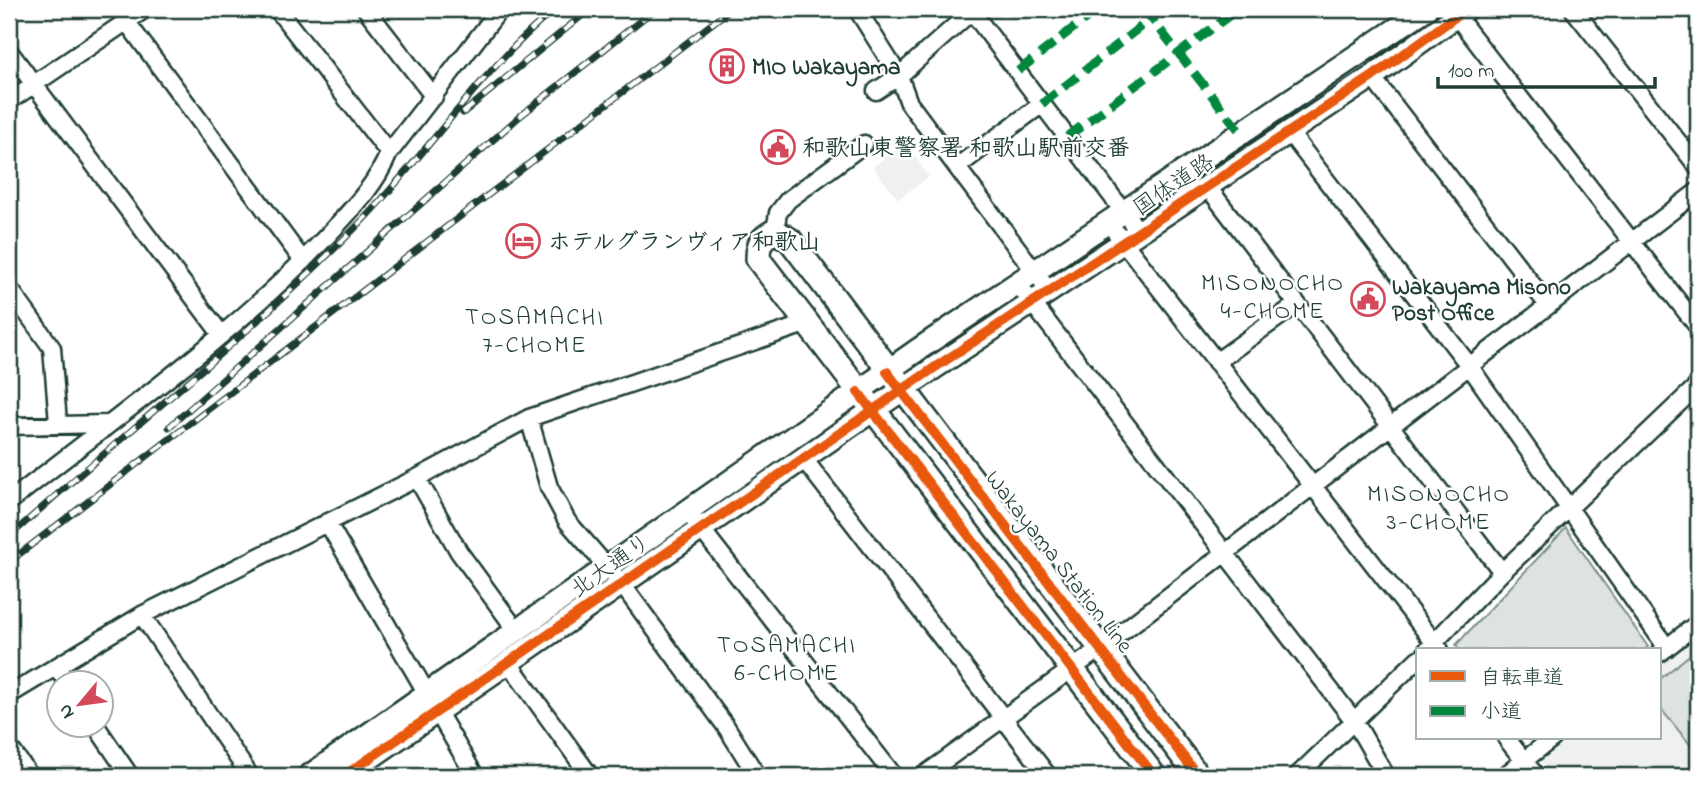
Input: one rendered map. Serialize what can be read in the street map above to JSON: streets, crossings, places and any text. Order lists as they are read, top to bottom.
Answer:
{
  "streets": {
    "main road": ["Wakayama Station Line"],
    "street": ["国体道路", "北大通り"]
  },
  "crossings": [
    ["国体道路", "Wakayama Station Line"],
    ["国体道路", "北大通り"],
    ["Wakayama Station Line", "北大通り"]
  ],
  "districts": [
    "MISONOCHO 4-CHOME",
    "TOSAMACHI 7-CHOME",
    "MISONOCHO 3-CHOME",
    "TOSAMACHI 6-CHOME"
  ],
  "places": {
    "building": ["MIO Wakayama"],
    "public building": ["和歌山東警察署 和歌山駅前交番", "Wakayama Misono Post Office"],
    "hotel": ["ホテルグランヴィア和歌山"]
  },
  "legend": ["自転車道", "小道"],
  "scale_bar": "100 m",
  "north": "bottom left"
}
